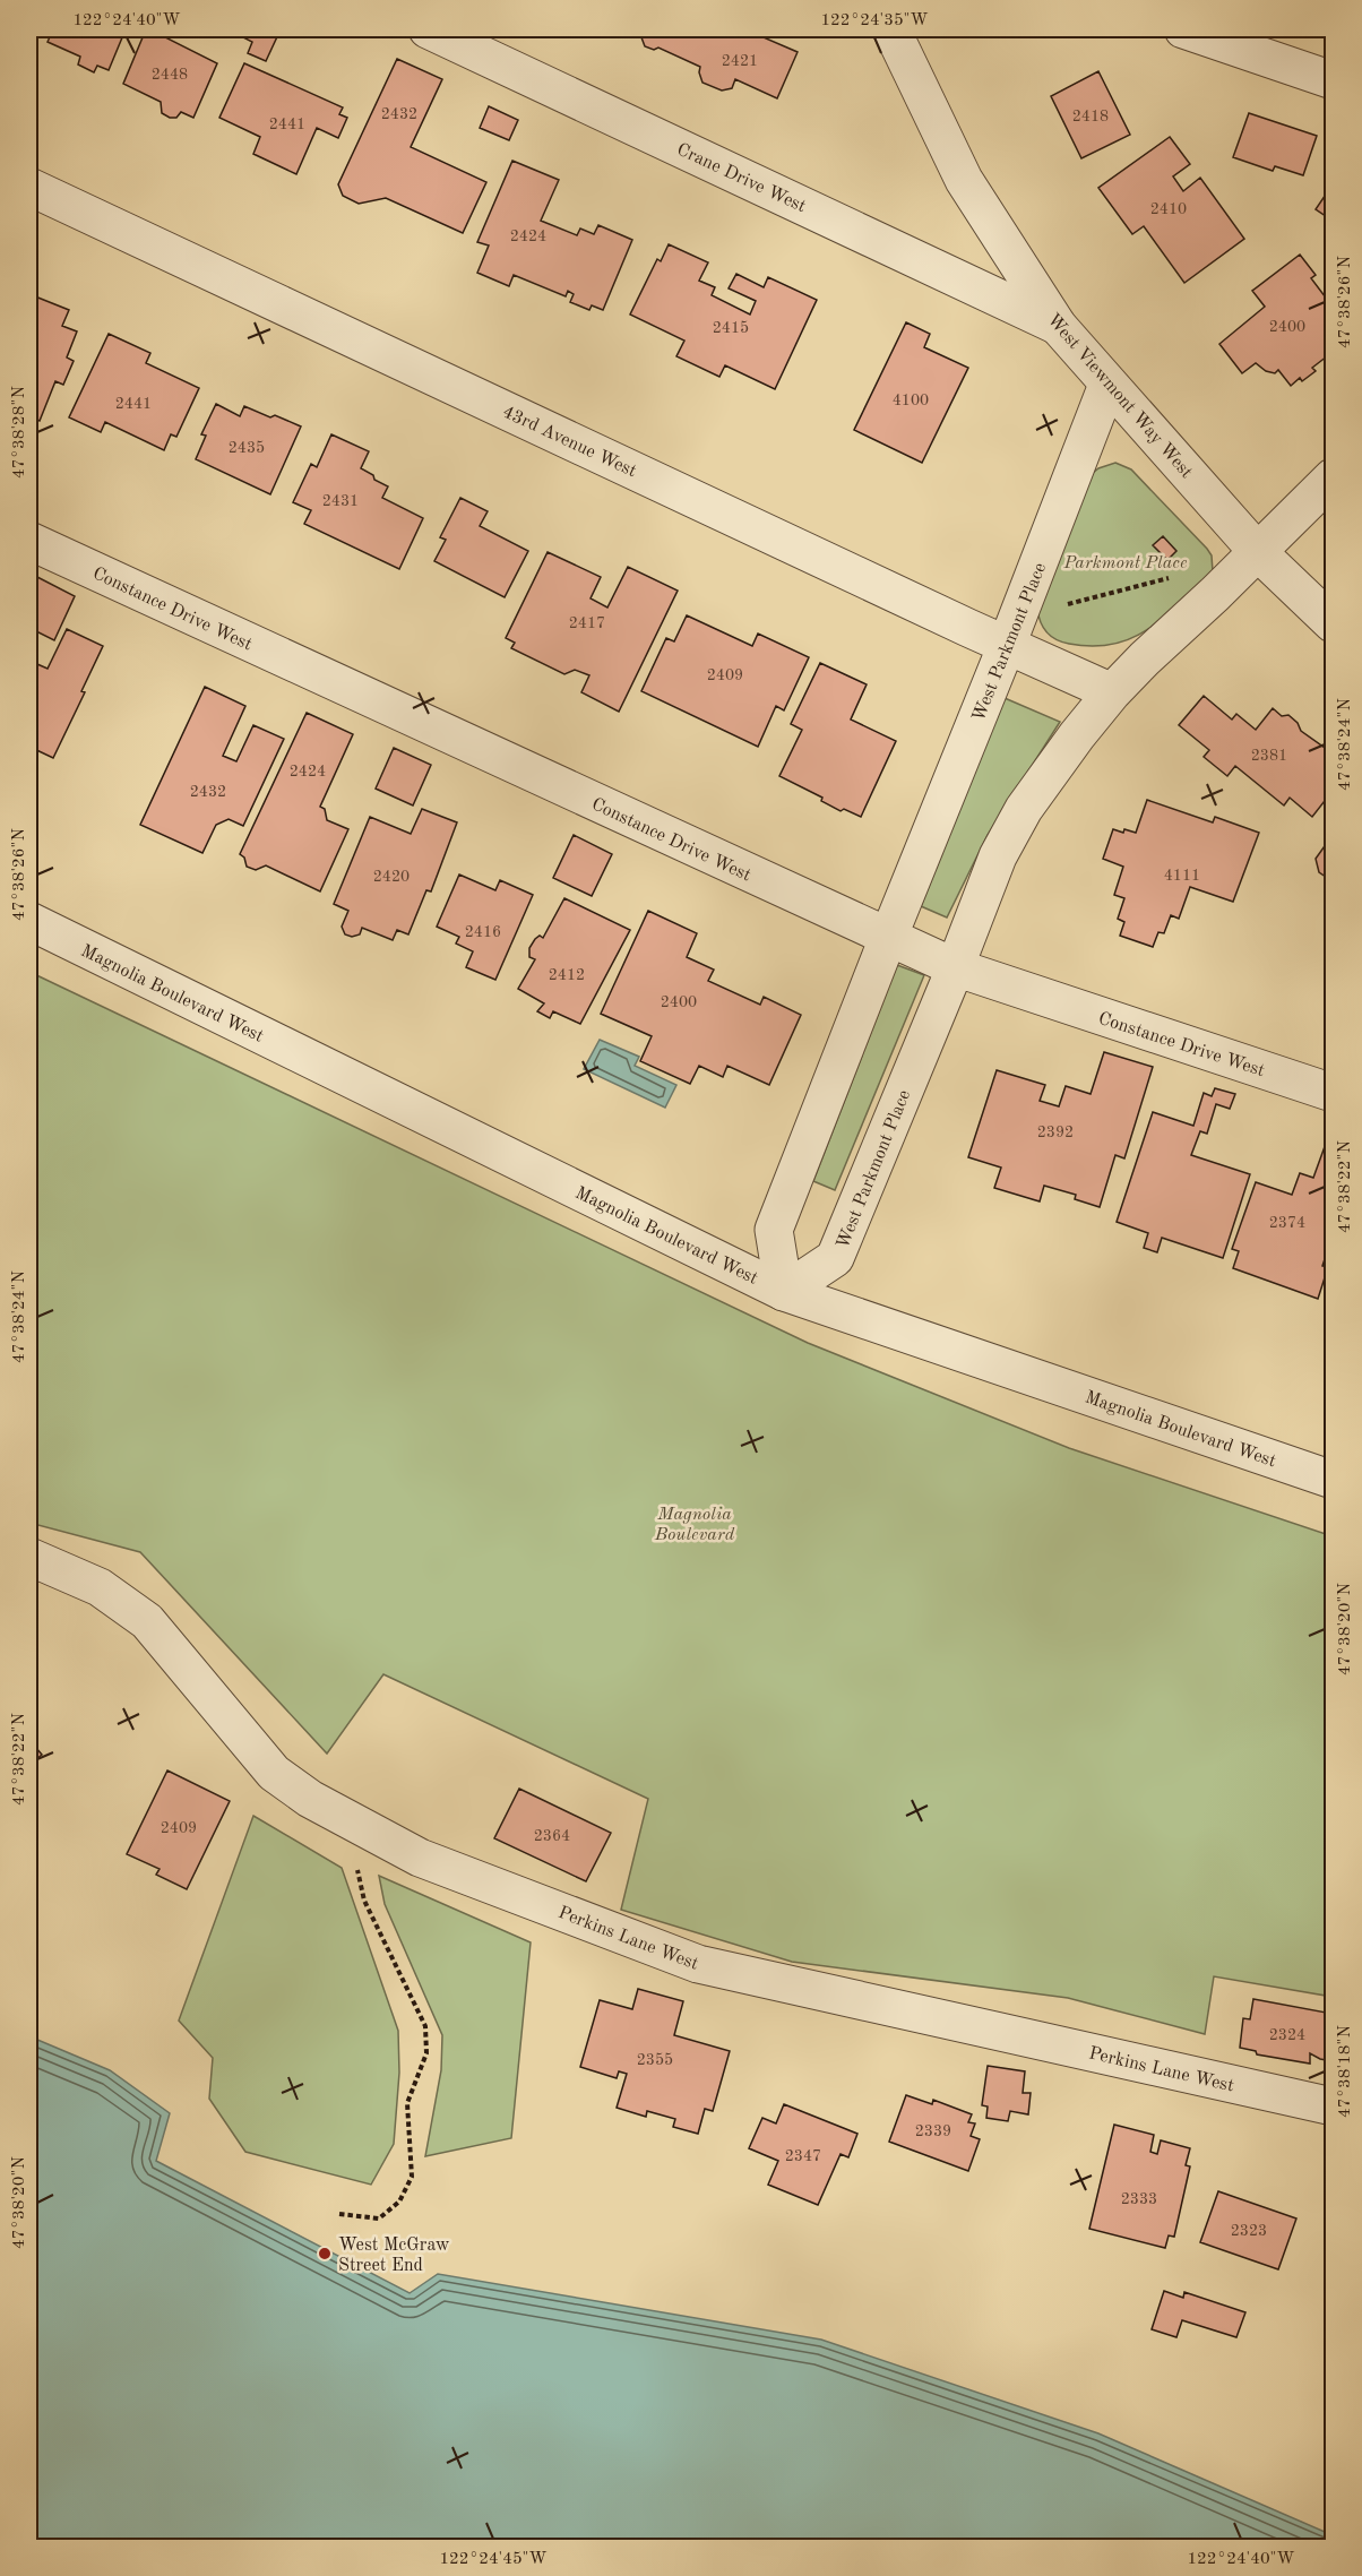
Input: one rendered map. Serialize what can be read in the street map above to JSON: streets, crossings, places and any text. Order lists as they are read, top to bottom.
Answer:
{
  "streets": {
    "street": [
      "Crane Drive West",
      "West Viewmont Way West",
      "43rd Avenue West",
      "Constance Drive West",
      "West Parkmont Place",
      "Magnolia Boulevard West",
      "Perkins Lane West"
    ]
  },
  "crossings": [
    ["Crane Drive West", "West Viewmont Way West"],
    ["West Viewmont Way West", "West Parkmont Place"],
    ["43rd Avenue West", "West Parkmont Place"],
    ["Constance Drive West", "West Parkmont Place"],
    ["West Parkmont Place", "Magnolia Boulevard West"]
  ],
  "parks": ["Parkmont Place", "Magnolia Boulevard"],
  "places": ["West McGraw Street End"],
  "house_numbers": [
    "2421",
    "2448",
    "2432",
    "2418",
    "2441",
    "2410",
    "2424",
    "2400",
    "2415",
    "4100",
    "2441",
    "2435",
    "2431",
    "2417",
    "2409",
    "2381",
    "2424",
    "2432",
    "4111",
    "2420",
    "2416",
    "2412",
    "2400",
    "2392",
    "2374",
    "2409",
    "2364",
    "2324",
    "2355",
    "2339",
    "2347",
    "2333",
    "2323"
  ],
  "coordinates": [
    "122°24'40\"W",
    "122°24'35\"W",
    "47°38'26\"N",
    "47°38'28\"N",
    "47°38'24\"N",
    "47°38'22\"N",
    "47°38'20\"N",
    "47°38'18\"N",
    "122°24'45\"W"
  ]
}
